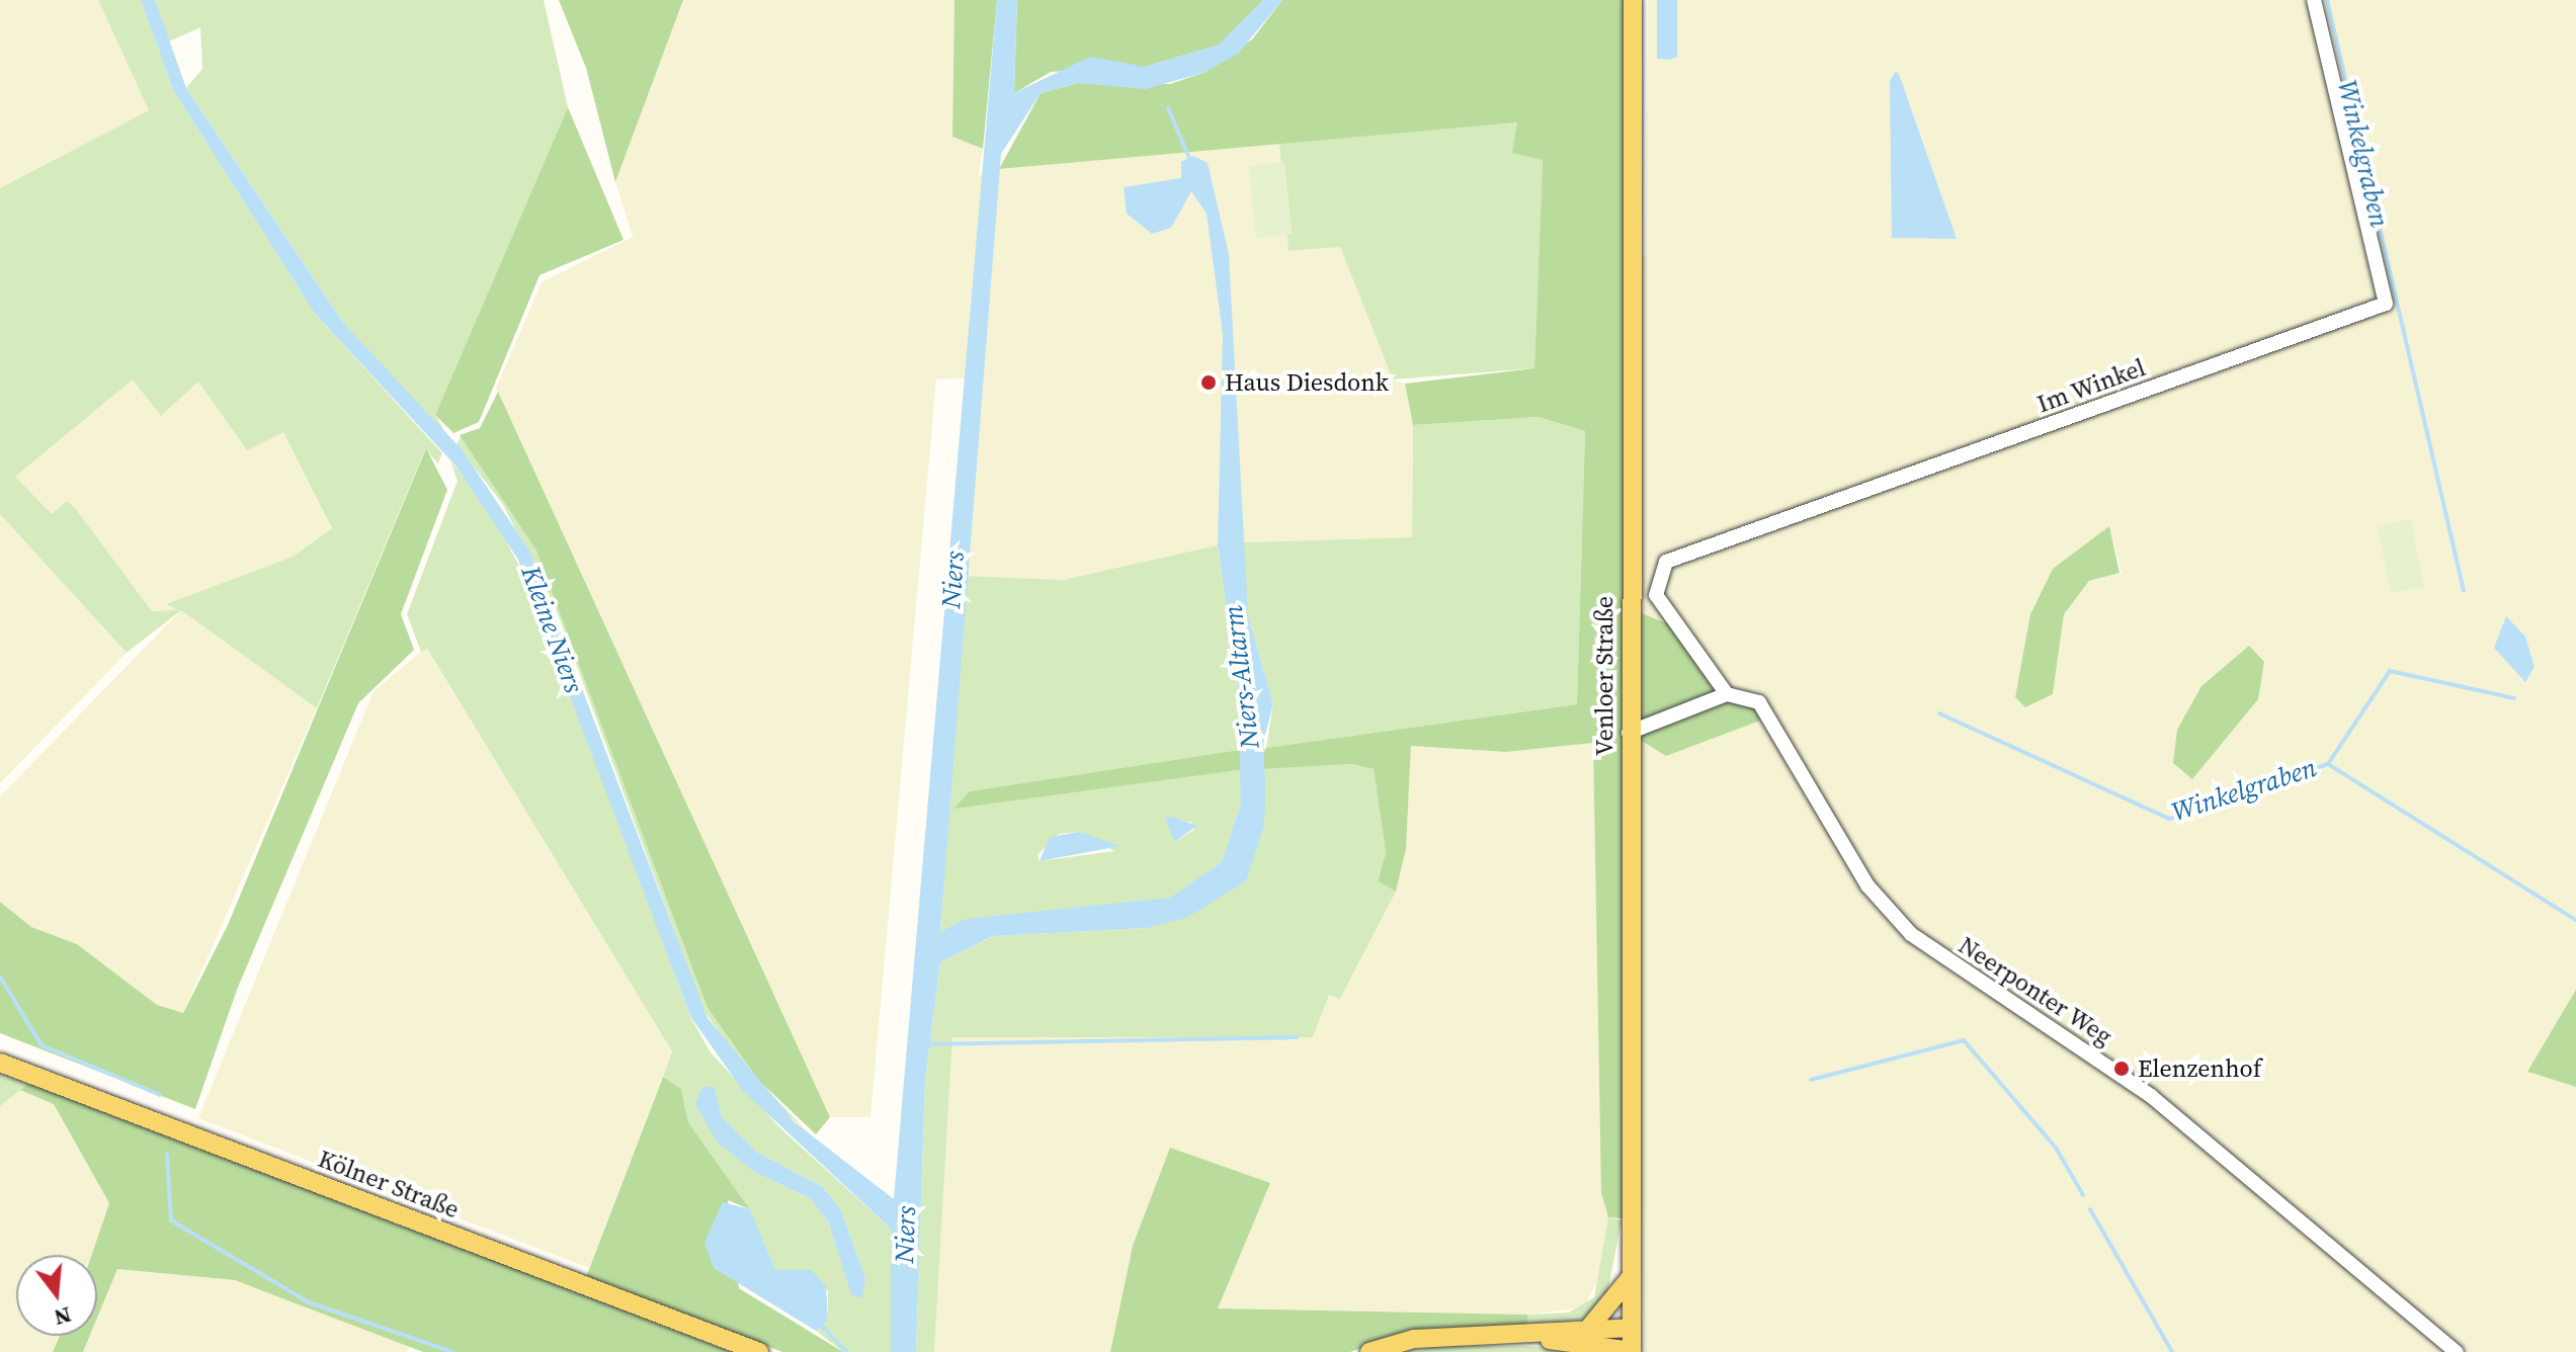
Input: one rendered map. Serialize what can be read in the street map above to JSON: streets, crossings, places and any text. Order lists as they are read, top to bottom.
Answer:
{
  "streets": {
    "main road": ["Venloer Straße", "Kölner Straße"],
    "street": ["Im Winkel", "Neerponter Weg"]
  },
  "crossings": [
    ["Im Winkel", "Neerponter Weg"]
  ],
  "water": [
    "Winkelgraben",
    "Niers",
    "Kleine Niers",
    "Niers-Altarm"
  ],
  "places": ["Haus Diesdonk", "Elenzenhof"],
  "north": "bottom"
}
